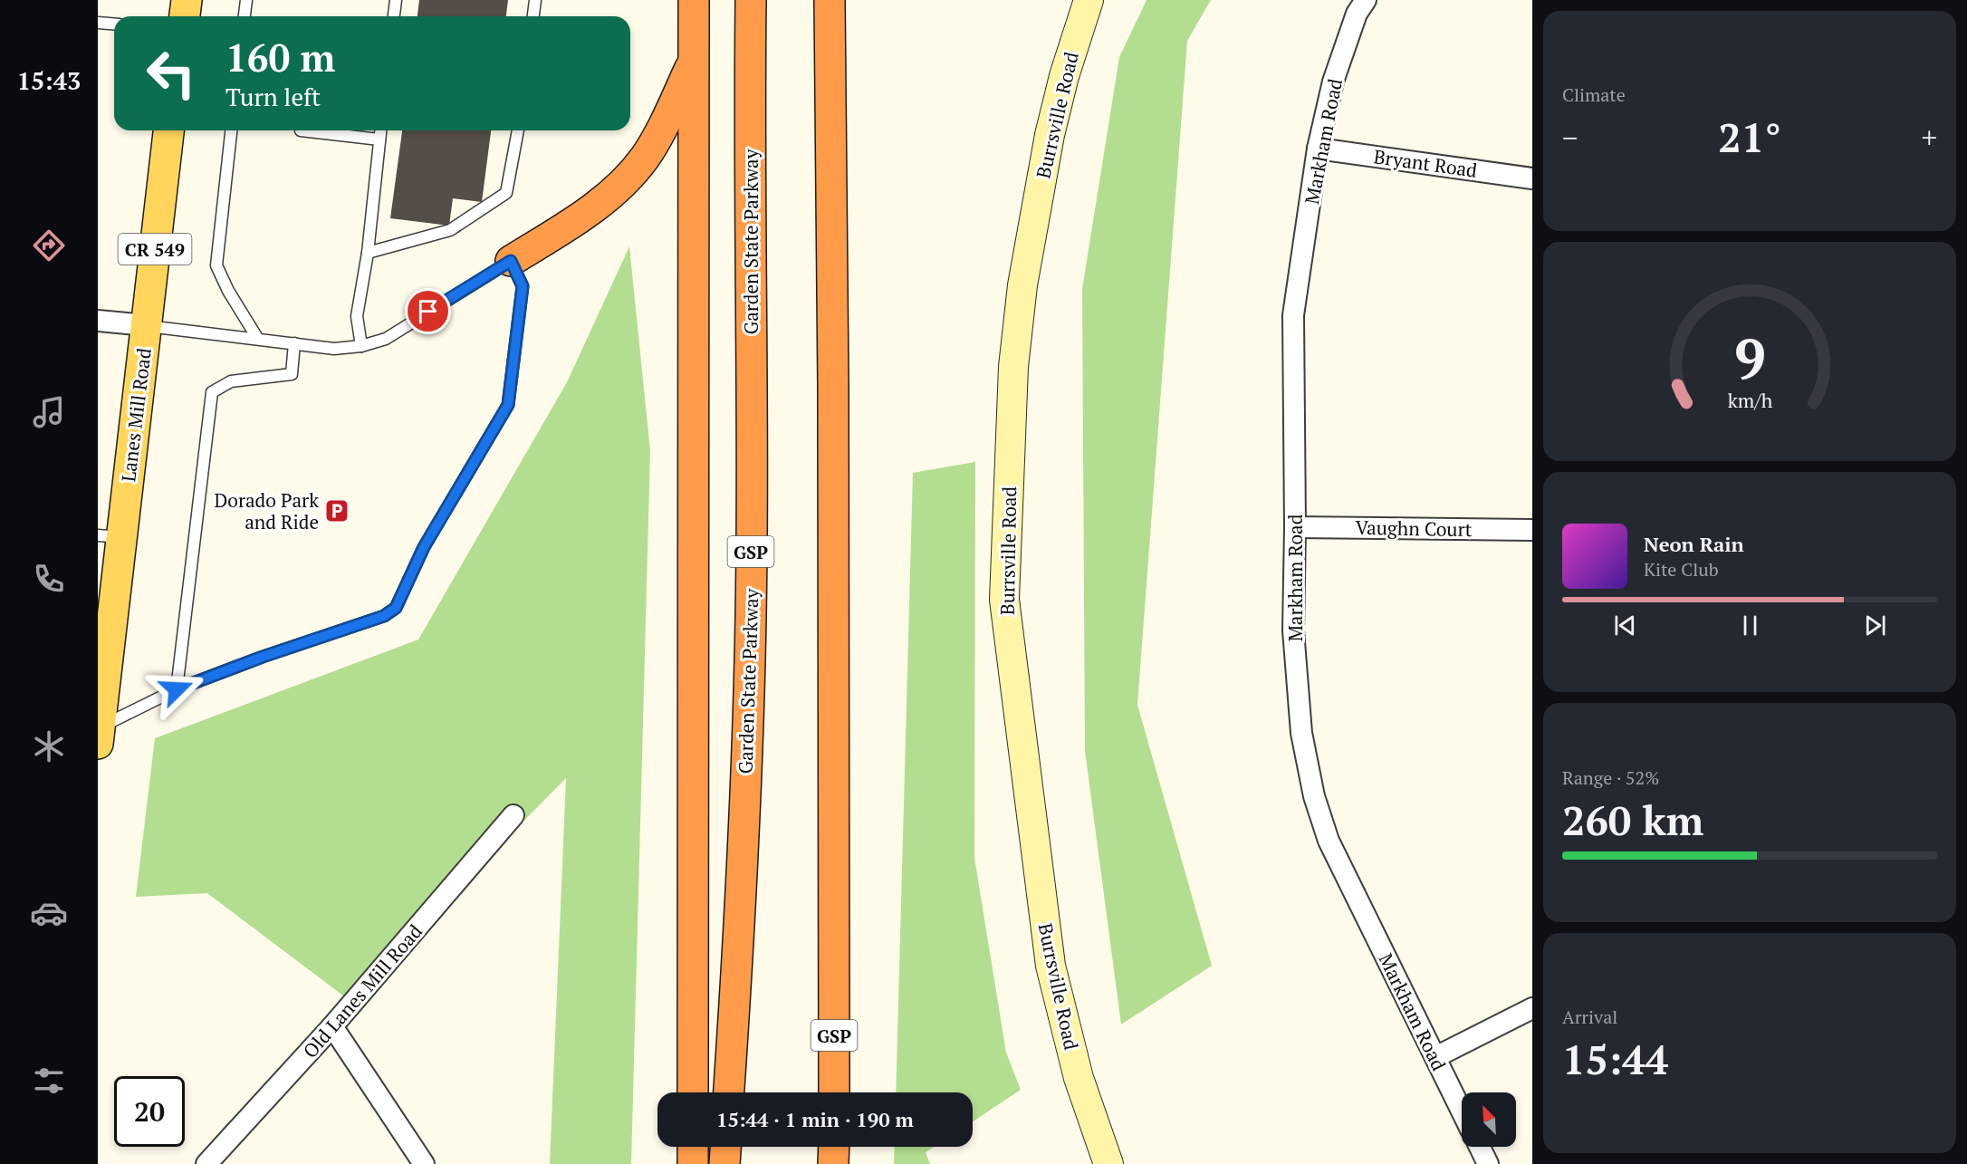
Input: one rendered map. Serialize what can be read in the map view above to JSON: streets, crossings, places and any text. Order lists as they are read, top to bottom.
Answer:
{
  "streets": {
    "highway": ["Garden State Parkway", "GSP"],
    "main road": ["Burrsville Road", "CR 549", "Lanes Mill Road"],
    "street": [
      "Markham Road",
      "Bryant Road",
      "Vaughn Court",
      "Old Lanes Mill Road"
    ]
  },
  "crossings": [
    ["Markham Road", "Bryant Road"],
    ["Markham Road", "Vaughn Court"]
  ],
  "places": {
    "parking": ["Dorado Park and Ride"]
  },
  "north": "top left",
  "page": {
    "tabs": "15:43",
    "tile": [
      "Climate",
      ["Range · 52%", "260 km"],
      ["Arrival", "15:44"]
    ],
    "turn": ["160 m", "Turn left"],
    "heat": ["−", "21°", "+"],
    "song": ["Neon Rain", "Kite Club"],
    "limit": "20",
    "trip": "15:44 · 1 min · 190 m",
    "gauge": ["9", "km/h"]
  }
}
